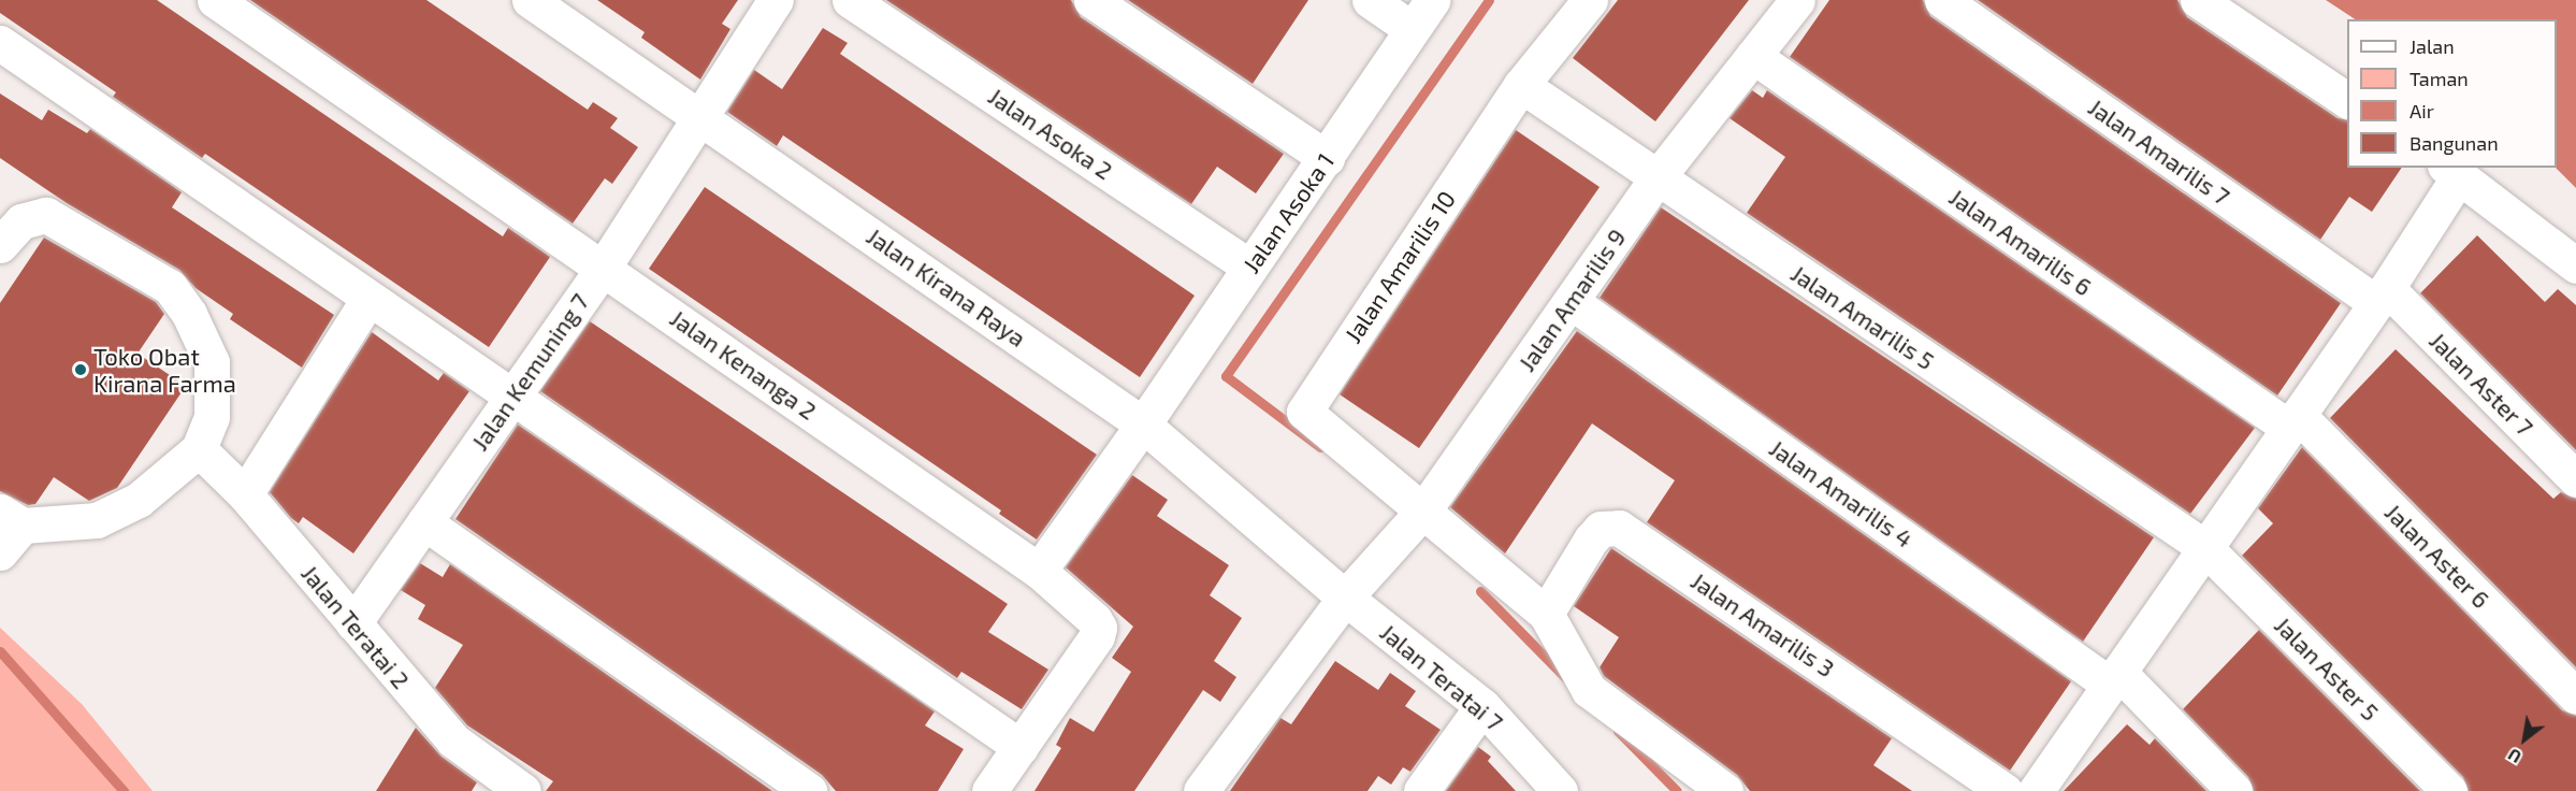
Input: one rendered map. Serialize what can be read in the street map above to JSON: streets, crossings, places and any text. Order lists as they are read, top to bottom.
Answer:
{
  "streets": {
    "street": [
      "Jalan Asoka 2",
      "Jalan Amarilis 7",
      "Jalan Asoka 1",
      "Jalan Amarilis 6",
      "Jalan Amarilis 10",
      "Jalan Kirana Raya",
      "Jalan Amarilis 9",
      "Jalan Amarilis 5",
      "Jalan Kenanga 2",
      "Jalan Kemuning 7",
      "Jalan Aster 7",
      "Jalan Amarilis 4",
      "Jalan Aster 6",
      "Jalan Amarilis 3",
      "Jalan Teratai 2",
      "Jalan Aster 5",
      "Jalan Teratai 7"
    ]
  },
  "crossings": [
    ["Jalan Asoka 2", "Jalan Asoka 1"],
    ["Jalan Amarilis 7", "Jalan Aster 7"],
    ["Jalan Asoka 1", "Jalan Kirana Raya"],
    ["Jalan Asoka 1", "Jalan Kenanga 2"],
    ["Jalan Amarilis 6", "Jalan Amarilis 9"],
    ["Jalan Amarilis 6", "Jalan Aster 6"],
    ["Jalan Amarilis 10", "Jalan Amarilis 9"],
    ["Jalan Amarilis 10", "Jalan Amarilis 5"],
    ["Jalan Kirana Raya", "Jalan Amarilis 9"],
    ["Jalan Kirana Raya", "Jalan Kemuning 7"],
    ["Jalan Kirana Raya", "Jalan Teratai 7"],
    ["Jalan Amarilis 9", "Jalan Amarilis 5"],
    ["Jalan Amarilis 9", "Jalan Amarilis 4"],
    ["Jalan Amarilis 9", "Jalan Teratai 7"],
    ["Jalan Amarilis 5", "Jalan Aster 5"],
    ["Jalan Kenanga 2", "Jalan Kemuning 7"],
    ["Jalan Kemuning 7", "Jalan Teratai 2"]
  ],
  "places": ["Toko Obat Kirana Farma"],
  "legend": [
    "Jalan",
    "Taman",
    "Air",
    "Bangunan"
  ],
  "north": "bottom left"
}
